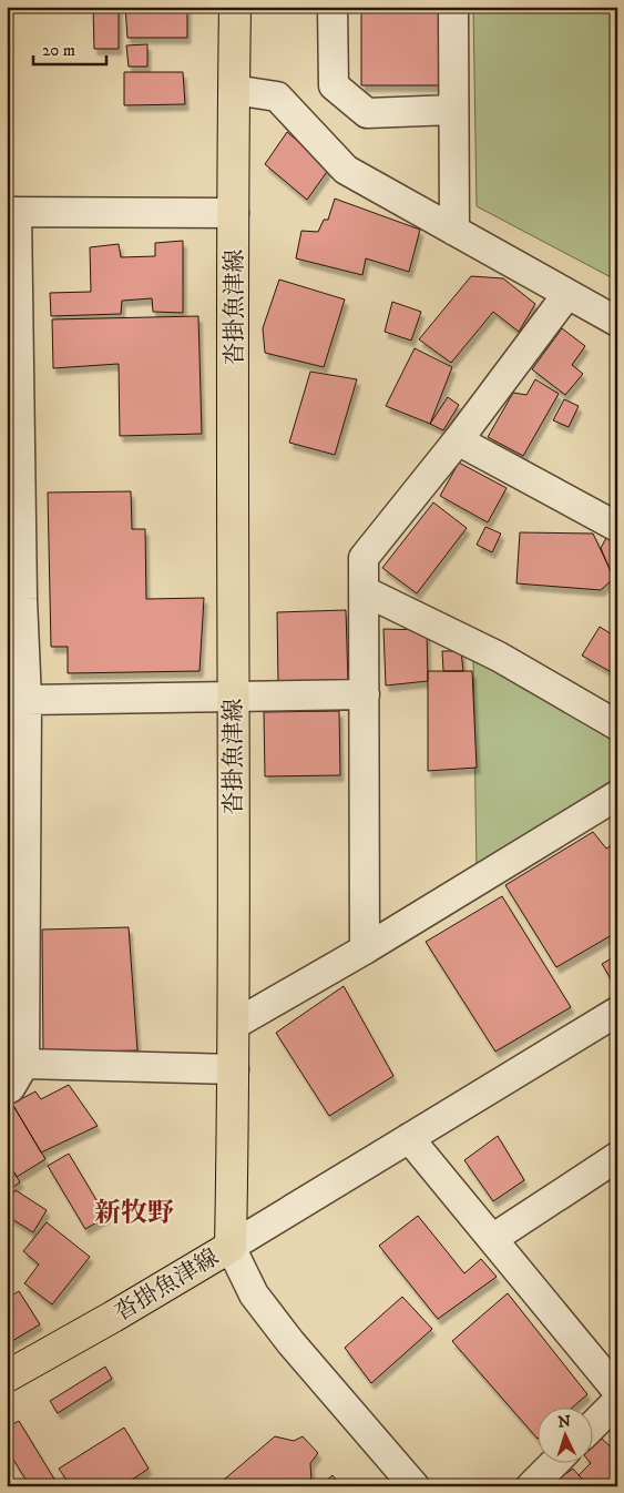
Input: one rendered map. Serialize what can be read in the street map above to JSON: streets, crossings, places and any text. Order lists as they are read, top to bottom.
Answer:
{
  "streets": {
    "main road": ["沓掛魚津線"]
  },
  "districts": ["新牧野"],
  "scale_bar": "20 m",
  "north": "top"
}
